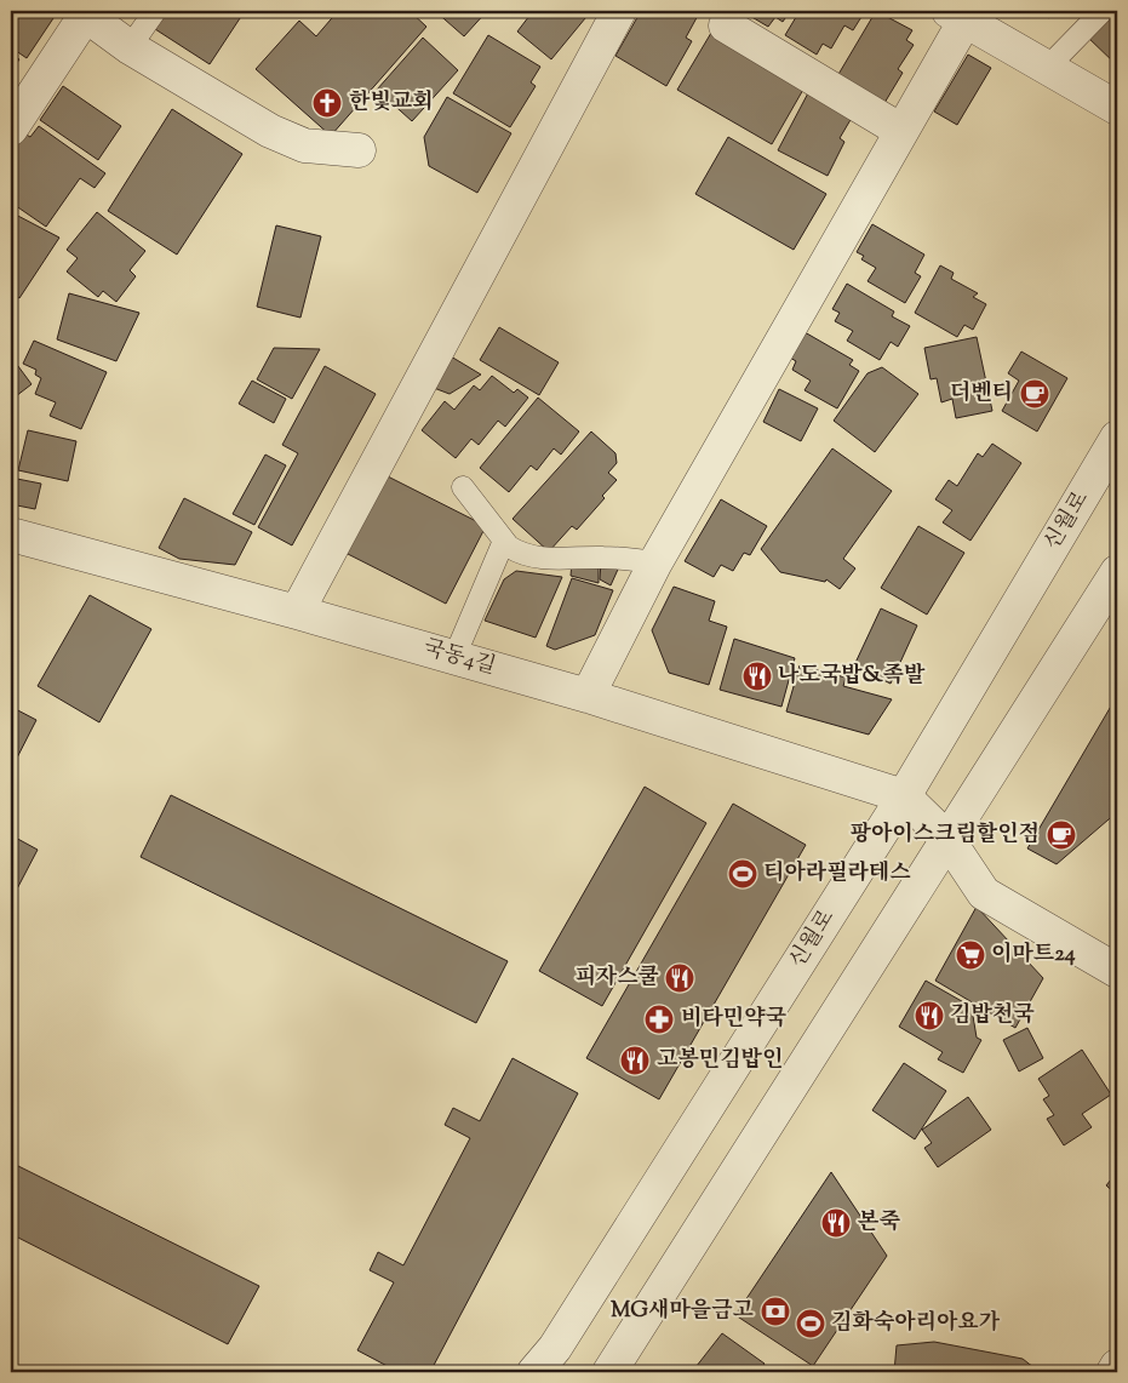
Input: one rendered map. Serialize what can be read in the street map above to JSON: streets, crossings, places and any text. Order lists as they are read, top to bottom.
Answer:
{
  "streets": {
    "street": ["신월로", "국동4길"]
  },
  "crossings": [
    ["신월로", "국동4길"]
  ],
  "places": {
    "church": ["한빛교회"],
    "cafe": ["더벤티", "팡아이스크림할인점"],
    "restaurant": [
      "나도국밥&족발",
      "피자스쿨",
      "김밥천국",
      "고봉민김밥인",
      "본죽"
    ],
    "sports": ["티아라필라테스", "김화숙아리아요가"],
    "supermarket": ["이마트24"],
    "pharmacy": ["비타민약국"],
    "bank": ["MG새마을금고"]
  }
}
